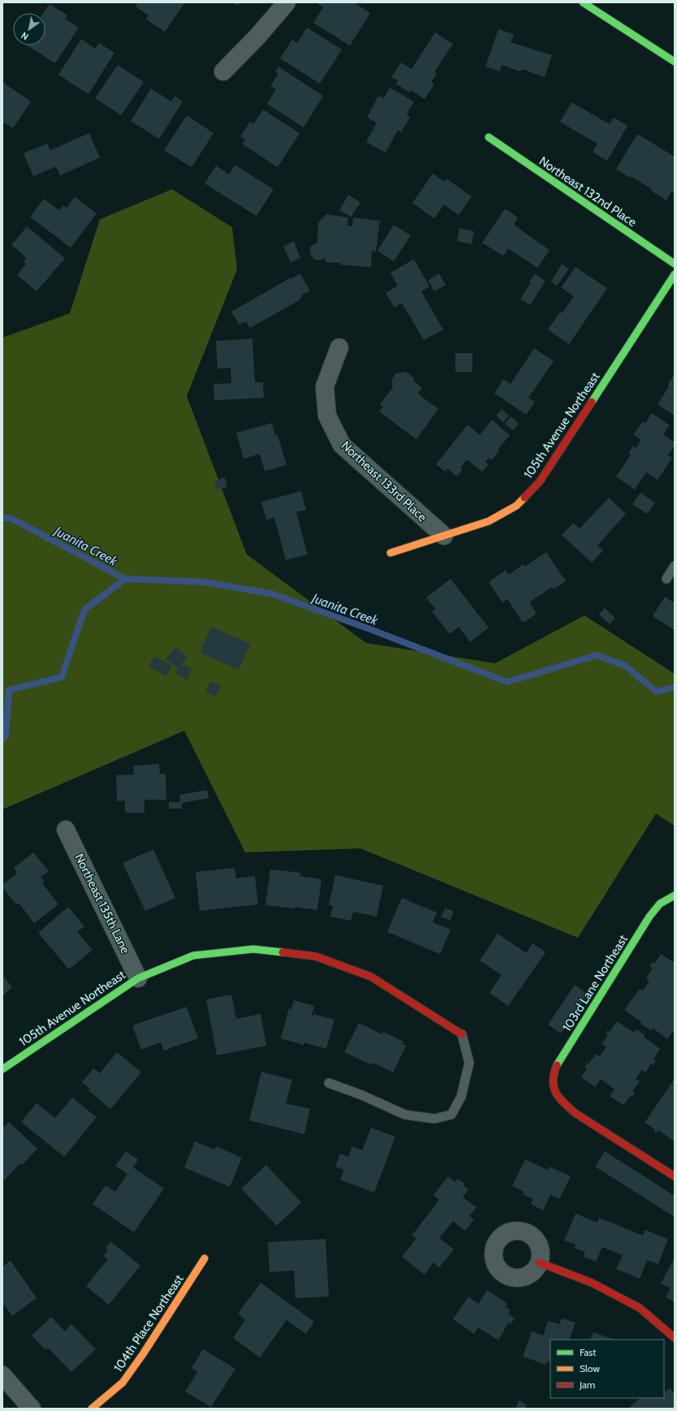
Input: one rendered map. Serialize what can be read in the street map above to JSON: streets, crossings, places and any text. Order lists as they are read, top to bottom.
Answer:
{
  "streets": {
    "street": [
      "Northeast 132nd Place",
      "105th Avenue Northeast",
      "Northeast 133rd Place",
      "Northeast 135th Lane",
      "103rd Lane Northeast",
      "104th Place Northeast"
    ]
  },
  "crossings": [
    ["105th Avenue Northeast", "Northeast 133rd Place"],
    ["105th Avenue Northeast", "Northeast 135th Lane"]
  ],
  "water": ["Juanita Creek"],
  "legend": ["Fast", "Slow", "Jam"],
  "north": "bottom left"
}
